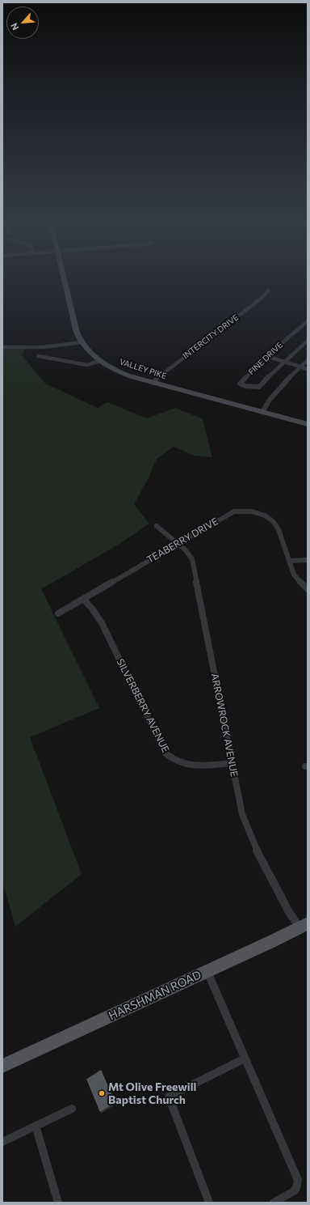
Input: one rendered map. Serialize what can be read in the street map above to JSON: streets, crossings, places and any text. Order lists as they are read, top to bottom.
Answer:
{
  "streets": {
    "main road": ["HARSHMAN ROAD"],
    "street": [
      "INTERCITY DRIVE",
      "FINE DRIVE",
      "VALLEY PIKE",
      "TEABERRY DRIVE",
      "SILVERBERRY AVENUE",
      "ARROWROCK AVENUE"
    ]
  },
  "crossings": [
    ["INTERCITY DRIVE", "VALLEY PIKE"],
    ["TEABERRY DRIVE", "SILVERBERRY AVENUE"],
    ["TEABERRY DRIVE", "ARROWROCK AVENUE"],
    ["SILVERBERRY AVENUE", "ARROWROCK AVENUE"],
    ["ARROWROCK AVENUE", "HARSHMAN ROAD"]
  ],
  "places": ["Mt Olive Freewill Baptist Church"],
  "north": "bottom left"
}
